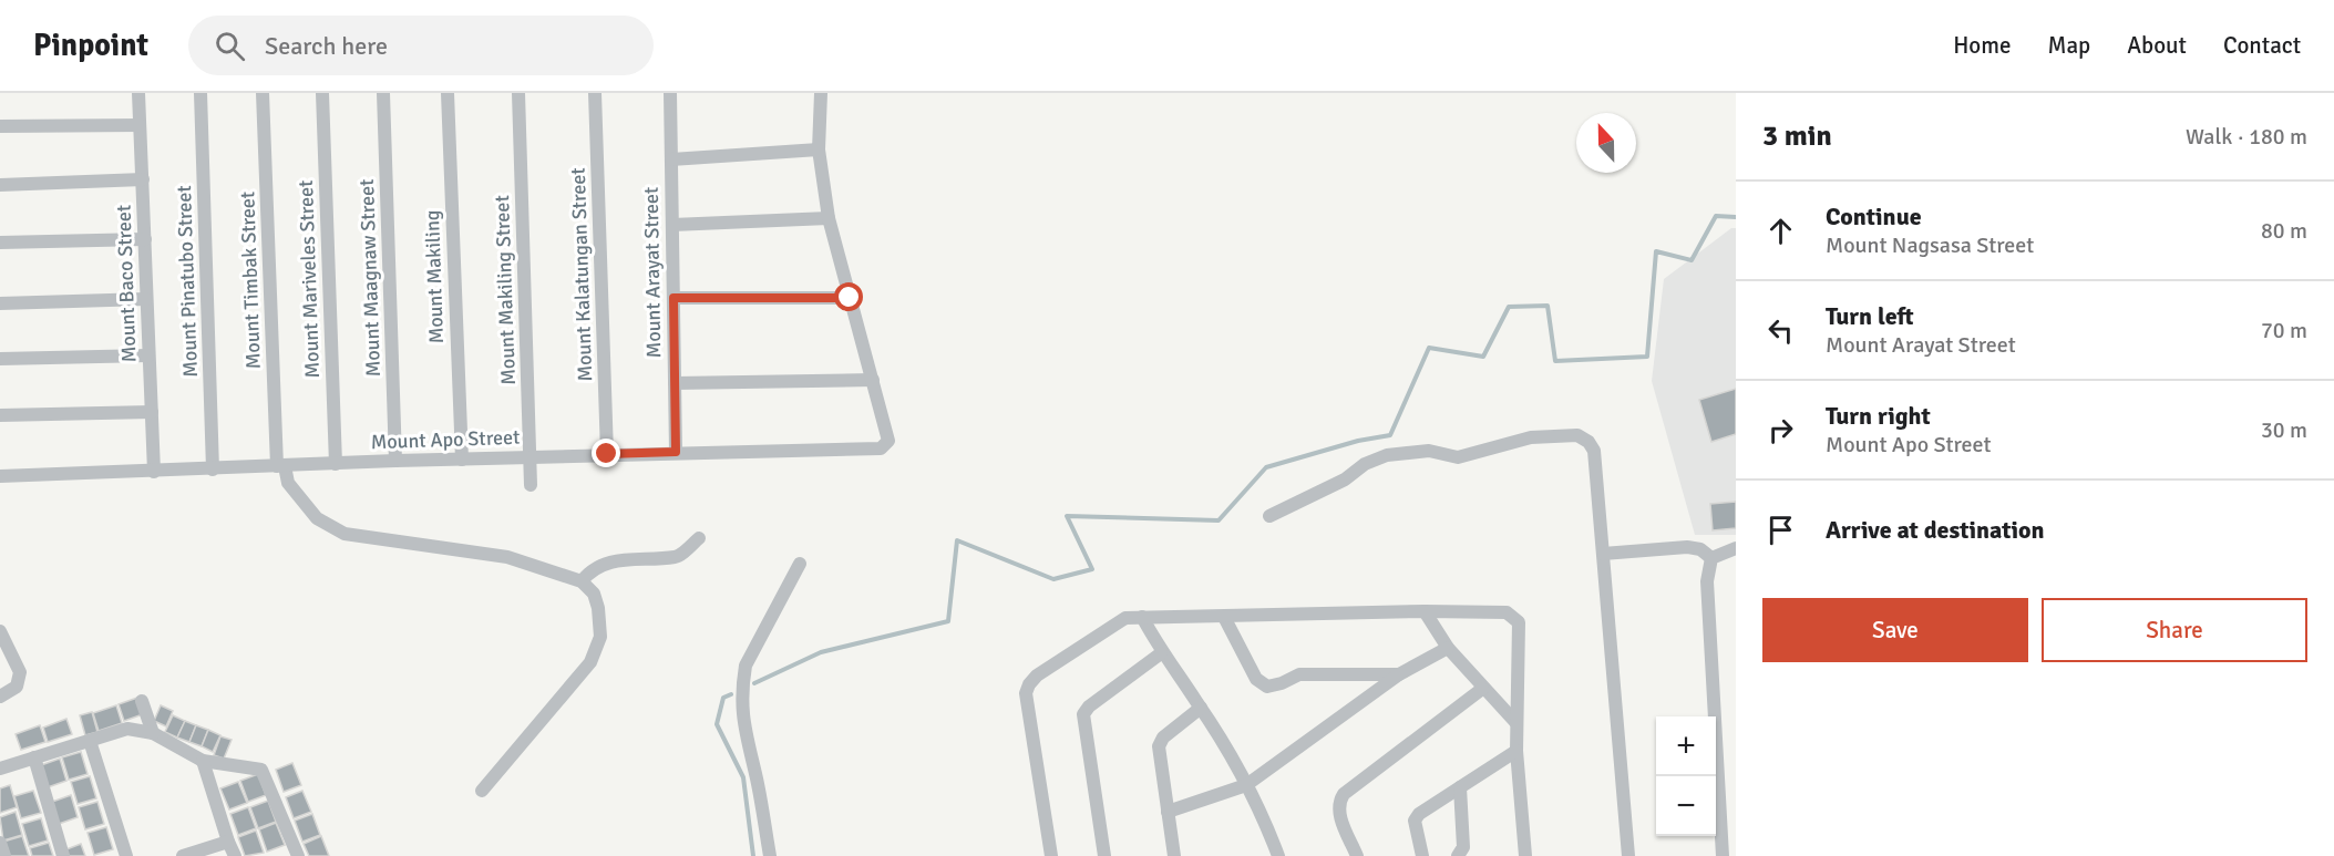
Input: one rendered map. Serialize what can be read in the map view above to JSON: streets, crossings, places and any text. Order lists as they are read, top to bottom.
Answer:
{
  "streets": {
    "street": [
      "Mount Arayat Street",
      "Mount Kalatungan Street",
      "Mount Makiling",
      "Mount Maagnaw Street",
      "Mount Mariveles Street",
      "Mount Timbak Street",
      "Mount Pinatubo Street",
      "Mount Baco Street",
      "Mount Makiling Street",
      "Mount Apo Street"
    ]
  },
  "crossings": [
    ["Mount Arayat Street", "Mount Apo Street"],
    ["Mount Kalatungan Street", "Mount Apo Street"],
    ["Mount Makiling", "Mount Apo Street"],
    ["Mount Maagnaw Street", "Mount Apo Street"],
    ["Mount Mariveles Street", "Mount Apo Street"],
    ["Mount Timbak Street", "Mount Apo Street"],
    ["Mount Pinatubo Street", "Mount Apo Street"],
    ["Mount Baco Street", "Mount Apo Street"],
    ["Mount Makiling Street", "Mount Apo Street"]
  ],
  "north": "top",
  "page": {
    "header": "Pinpoint",
    "search": "Search here",
    "nav": [
      "Home",
      "Map",
      "About",
      "Contact"
    ],
    "heading": ["3 min", "Walk · 180 m"],
    "list": [
      ["Continue", "Mount Nagsasa Street", "80 m"],
      ["Turn left", "Mount Arayat Street", "70 m"],
      ["Turn right", "Mount Apo Street", "30 m"],
      "Arrive at destination"
    ],
    "buttons": ["Save", "Share"],
    "map_buttons": ["+", "−"]
  }
}
